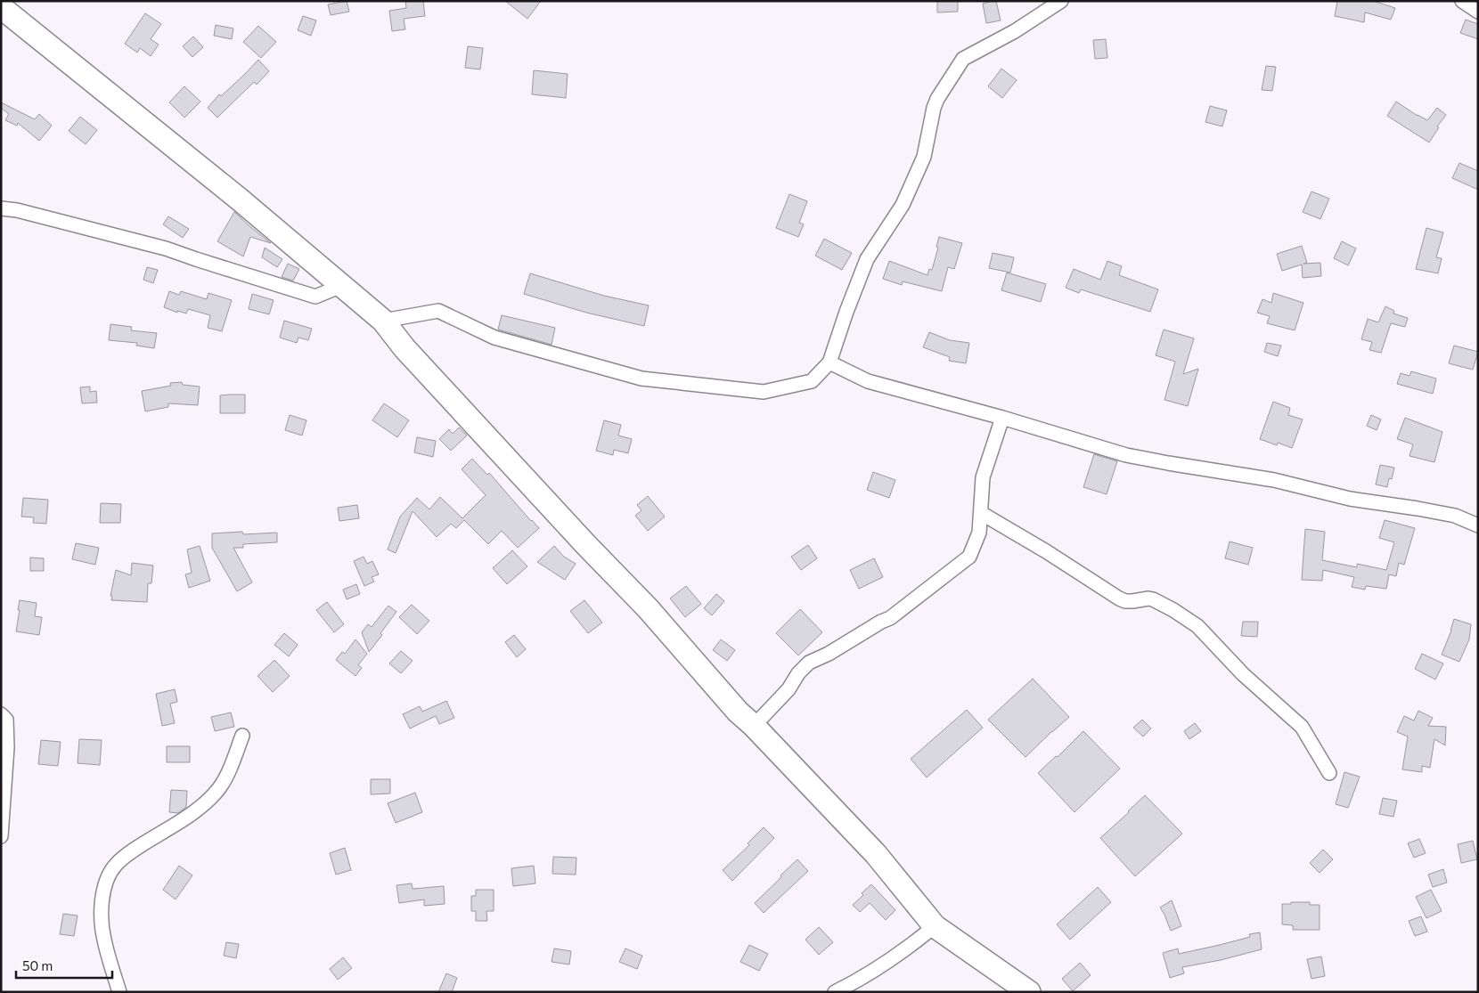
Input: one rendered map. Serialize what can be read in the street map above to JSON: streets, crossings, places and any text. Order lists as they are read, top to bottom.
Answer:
{
  "scale_bar": "50 m"
}
